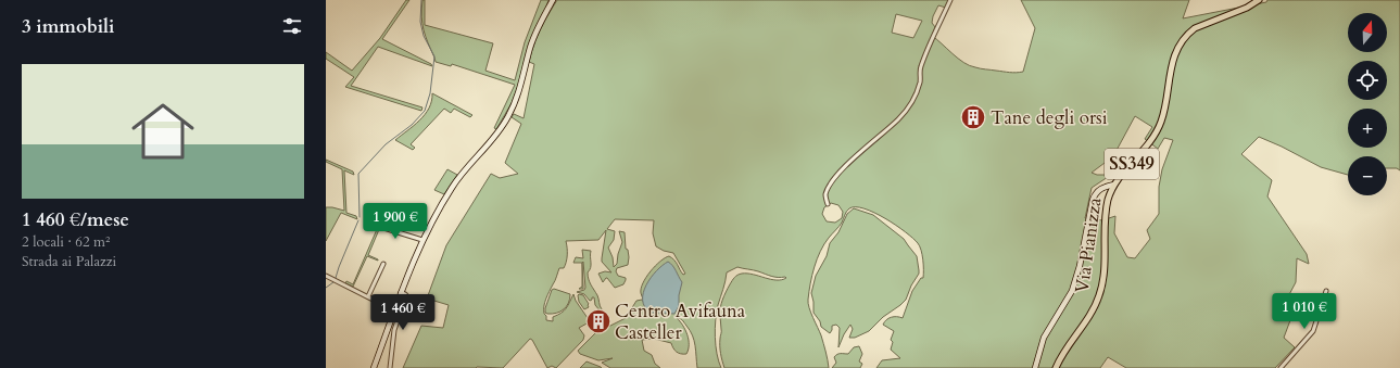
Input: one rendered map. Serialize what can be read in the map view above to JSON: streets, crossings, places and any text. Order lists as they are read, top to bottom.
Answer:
{
  "streets": {
    "main road": ["SS349", "Via Pianizza"]
  },
  "places": {
    "building": ["Tane degli orsi", "Centro Avifauna Casteller"]
  },
  "north": "top",
  "page": {
    "heading": "3 immobili",
    "map_buttons": ["+", "−"],
    "list": [
      {
        "name": "1 460 €/mese",
        "note": "2 locali · 62 m² · Strada ai Palazzi"
      }
    ],
    "price": ["1 900 €", "1 010 €", "1 460 €"]
  }
}
